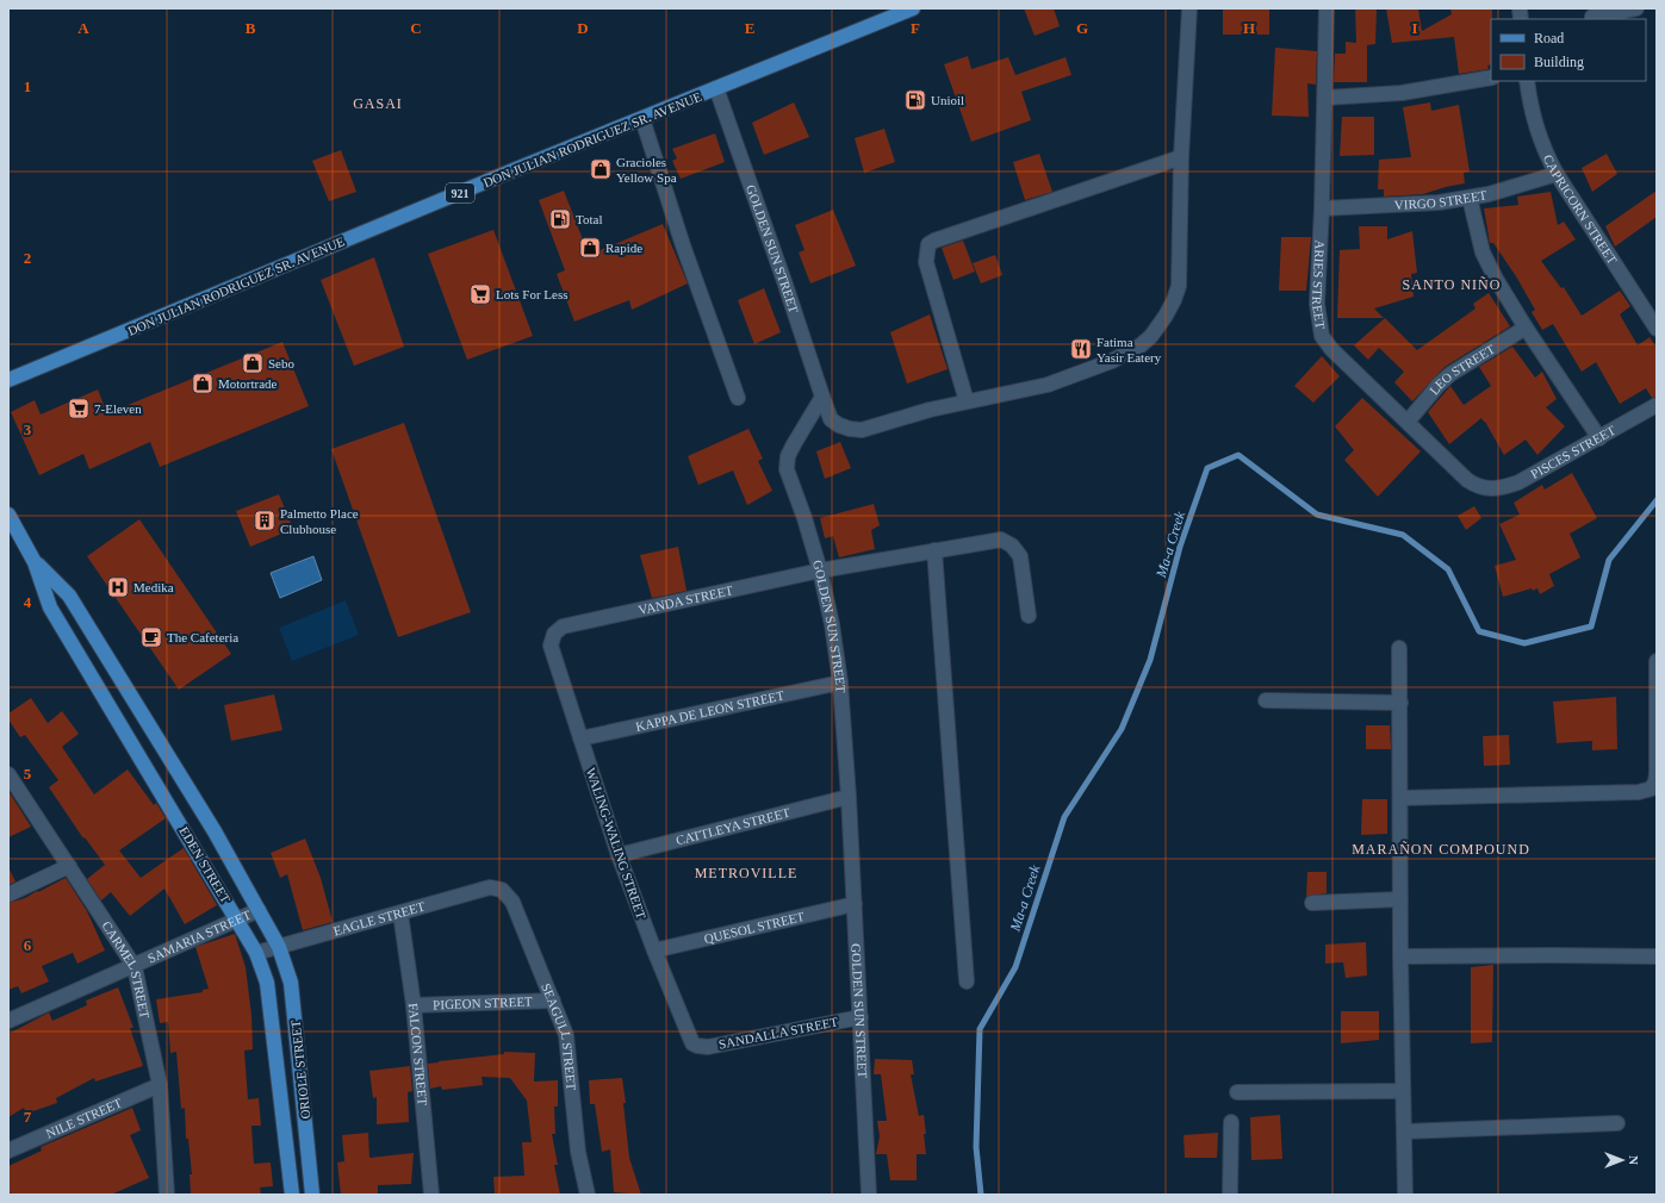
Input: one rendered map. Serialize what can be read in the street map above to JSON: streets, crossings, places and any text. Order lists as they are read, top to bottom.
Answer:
{
  "streets": {
    "main road": [
      "DON JULIAN RODRIGUEZ SR. AVENUE",
      "921",
      "EDEN STREET",
      "ORIOLE STREET"
    ],
    "street": [
      "VIRGO STREET",
      "CAPRICORN STREET",
      "GOLDEN SUN STREET",
      "ARIES STREET",
      "LEO STREET",
      "PISCES STREET",
      "VANDA STREET",
      "KAPPA DE LEON STREET",
      "CATTLEYA STREET",
      "WALING-WALING STREET",
      "EAGLE STREET",
      "QUESOL STREET",
      "SAMARIA STREET",
      "CARMEL STREET",
      "PIGEON STREET",
      "SANDALLA STREET",
      "SEAGULL STREET",
      "FALCON STREET",
      "NILE STREET"
    ]
  },
  "crossings": [
    ["DON JULIAN RODRIGUEZ SR. AVENUE", "GOLDEN SUN STREET"],
    ["VIRGO STREET", "CAPRICORN STREET"],
    ["VIRGO STREET", "ARIES STREET"],
    ["GOLDEN SUN STREET", "VANDA STREET"],
    ["GOLDEN SUN STREET", "KAPPA DE LEON STREET"],
    ["GOLDEN SUN STREET", "CATTLEYA STREET"],
    ["GOLDEN SUN STREET", "QUESOL STREET"],
    ["GOLDEN SUN STREET", "SANDALLA STREET"],
    ["ARIES STREET", "LEO STREET"],
    ["ARIES STREET", "PISCES STREET"],
    ["VANDA STREET", "WALING-WALING STREET"],
    ["KAPPA DE LEON STREET", "WALING-WALING STREET"],
    ["CATTLEYA STREET", "WALING-WALING STREET"],
    ["WALING-WALING STREET", "QUESOL STREET"],
    ["WALING-WALING STREET", "SANDALLA STREET"],
    ["EDEN STREET", "EAGLE STREET"],
    ["EDEN STREET", "SAMARIA STREET"],
    ["EDEN STREET", "ORIOLE STREET"],
    ["EAGLE STREET", "SEAGULL STREET"],
    ["EAGLE STREET", "FALCON STREET"],
    ["EAGLE STREET", "ORIOLE STREET"],
    ["SAMARIA STREET", "CARMEL STREET"],
    ["CARMEL STREET", "NILE STREET"],
    ["PIGEON STREET", "SEAGULL STREET"],
    ["PIGEON STREET", "FALCON STREET"]
  ],
  "districts": [
    "GASAI",
    "SANTO NIÑO",
    "MARAÑON COMPOUND",
    "METROVILLE"
  ],
  "water": ["Ma-a Creek"],
  "places": {
    "fuel station": ["Unioil", "Total"],
    "shop": [
      "Gracioles Yellow Spa",
      "Rapide",
      "Sebo",
      "Motortrade"
    ],
    "supermarket": ["Lots For Less", "7-Eleven"],
    "restaurant": ["Fatima Yasir Eatery"],
    "building": ["Palmetto Place Clubhouse"],
    "hospital": ["Medika"],
    "cafe": ["The Cafeteria"]
  },
  "legend": ["Road", "Building"],
  "north": "right",
  "grid": {
    "columns": [
      "A",
      "B",
      "C",
      "D",
      "E",
      "F",
      "G",
      "H",
      "I"
    ],
    "rows": [
      "1",
      "2",
      "3",
      "4",
      "5",
      "6",
      "7"
    ]
  }
}
